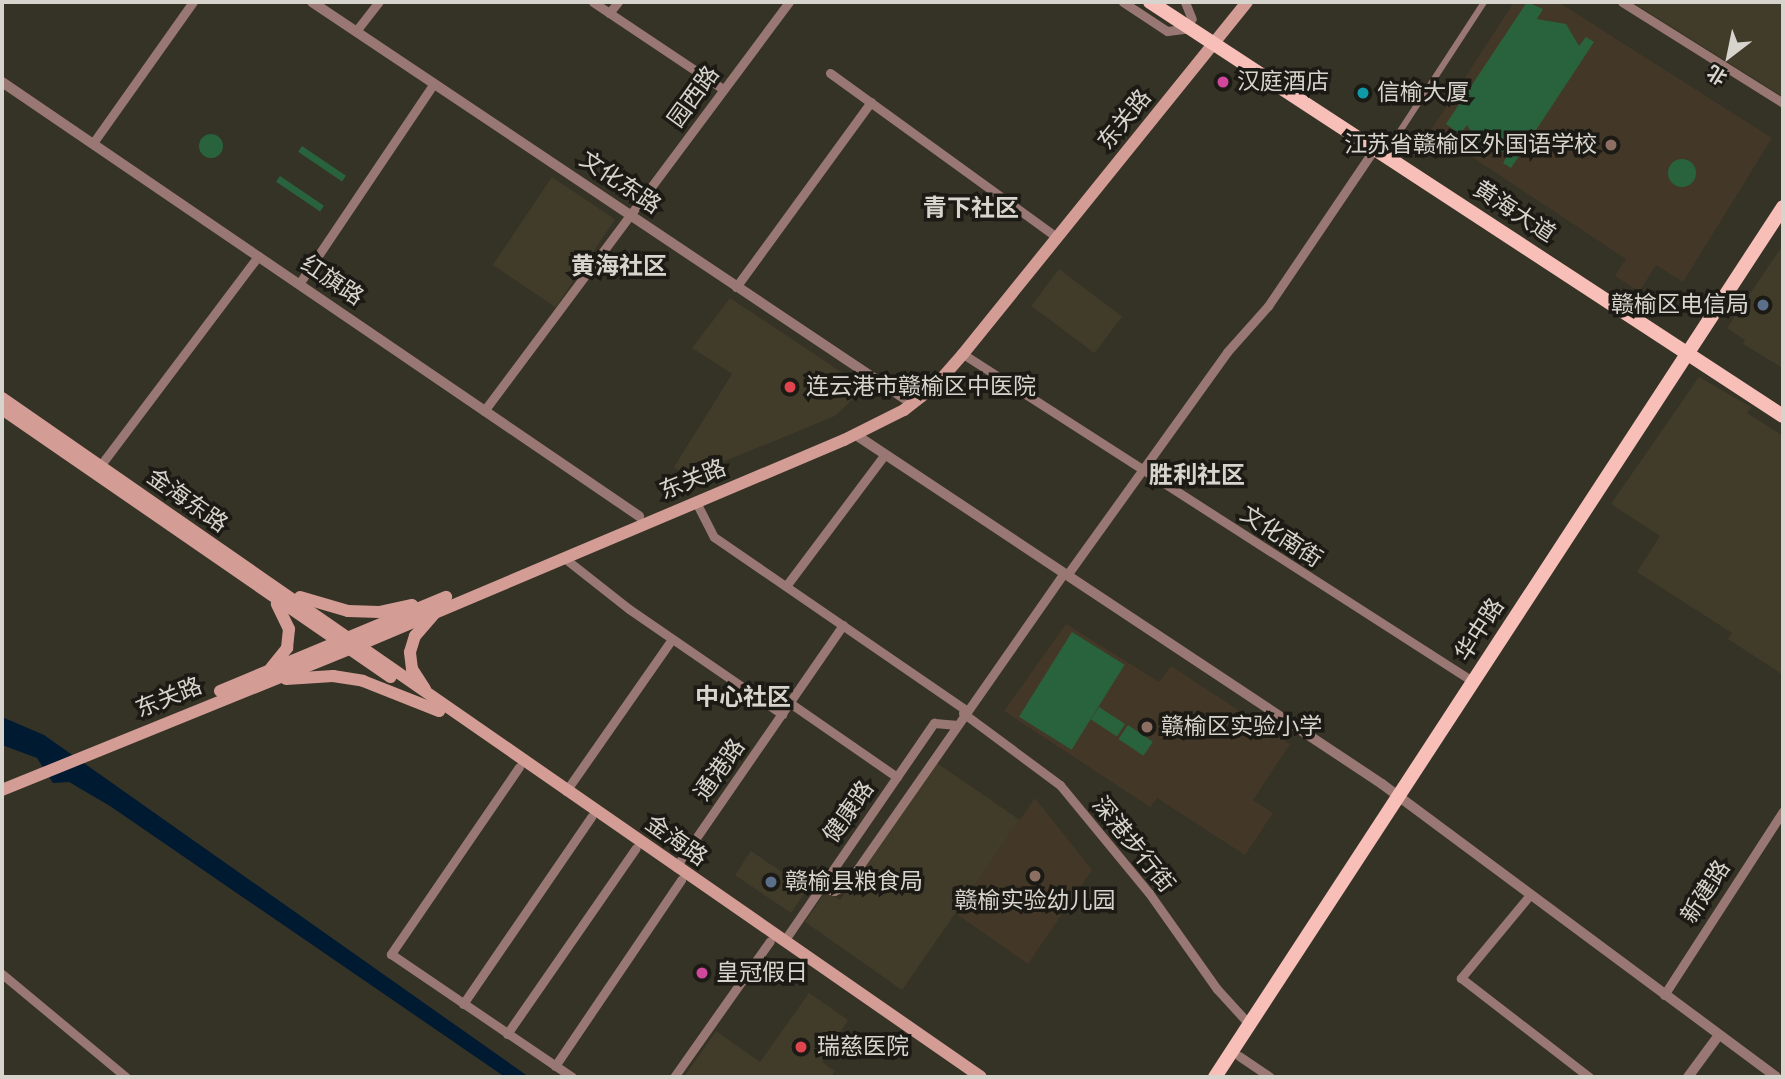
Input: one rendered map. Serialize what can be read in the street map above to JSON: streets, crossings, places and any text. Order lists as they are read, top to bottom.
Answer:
{
  "streets": {
    "main road": [
      "东关路",
      "黄海大道",
      "金海东路",
      "华中路",
      "金海路"
    ],
    "street": [
      "园西路",
      "文化东路",
      "红旗路",
      "文化南街",
      "通港路",
      "健康路",
      "深港步行街",
      "新建路"
    ]
  },
  "crossings": [
    ["园西路", "文化东路"],
    ["园西路", "红旗路"],
    ["东关路", "文化东路"],
    ["东关路", "黄海大道"],
    ["东关路", "红旗路"],
    ["东关路", "金海东路"],
    ["东关路", "文化南街"],
    ["东关路", "金海路"],
    ["东关路", "深港步行街"],
    ["黄海大道", "华中路"],
    ["金海东路", "金海路"],
    ["文化南街", "华中路"],
    ["华中路", "深港步行街"],
    ["通港路", "金海路"],
    ["通港路", "深港步行街"],
    ["健康路", "金海路"]
  ],
  "districts": [
    "青下社区",
    "黄海社区",
    "胜利社区",
    "中心社区"
  ],
  "places": [
    "汉庭酒店",
    "信榆大厦",
    "江苏省赣榆区外国语学校",
    "赣榆区电信局",
    "连云港市赣榆区中医院",
    "赣榆区实验小学",
    "赣榆实验幼儿园",
    "赣榆县粮食局",
    "皇冠假日",
    "瑞慈医院"
  ],
  "north": "bottom left"
}
